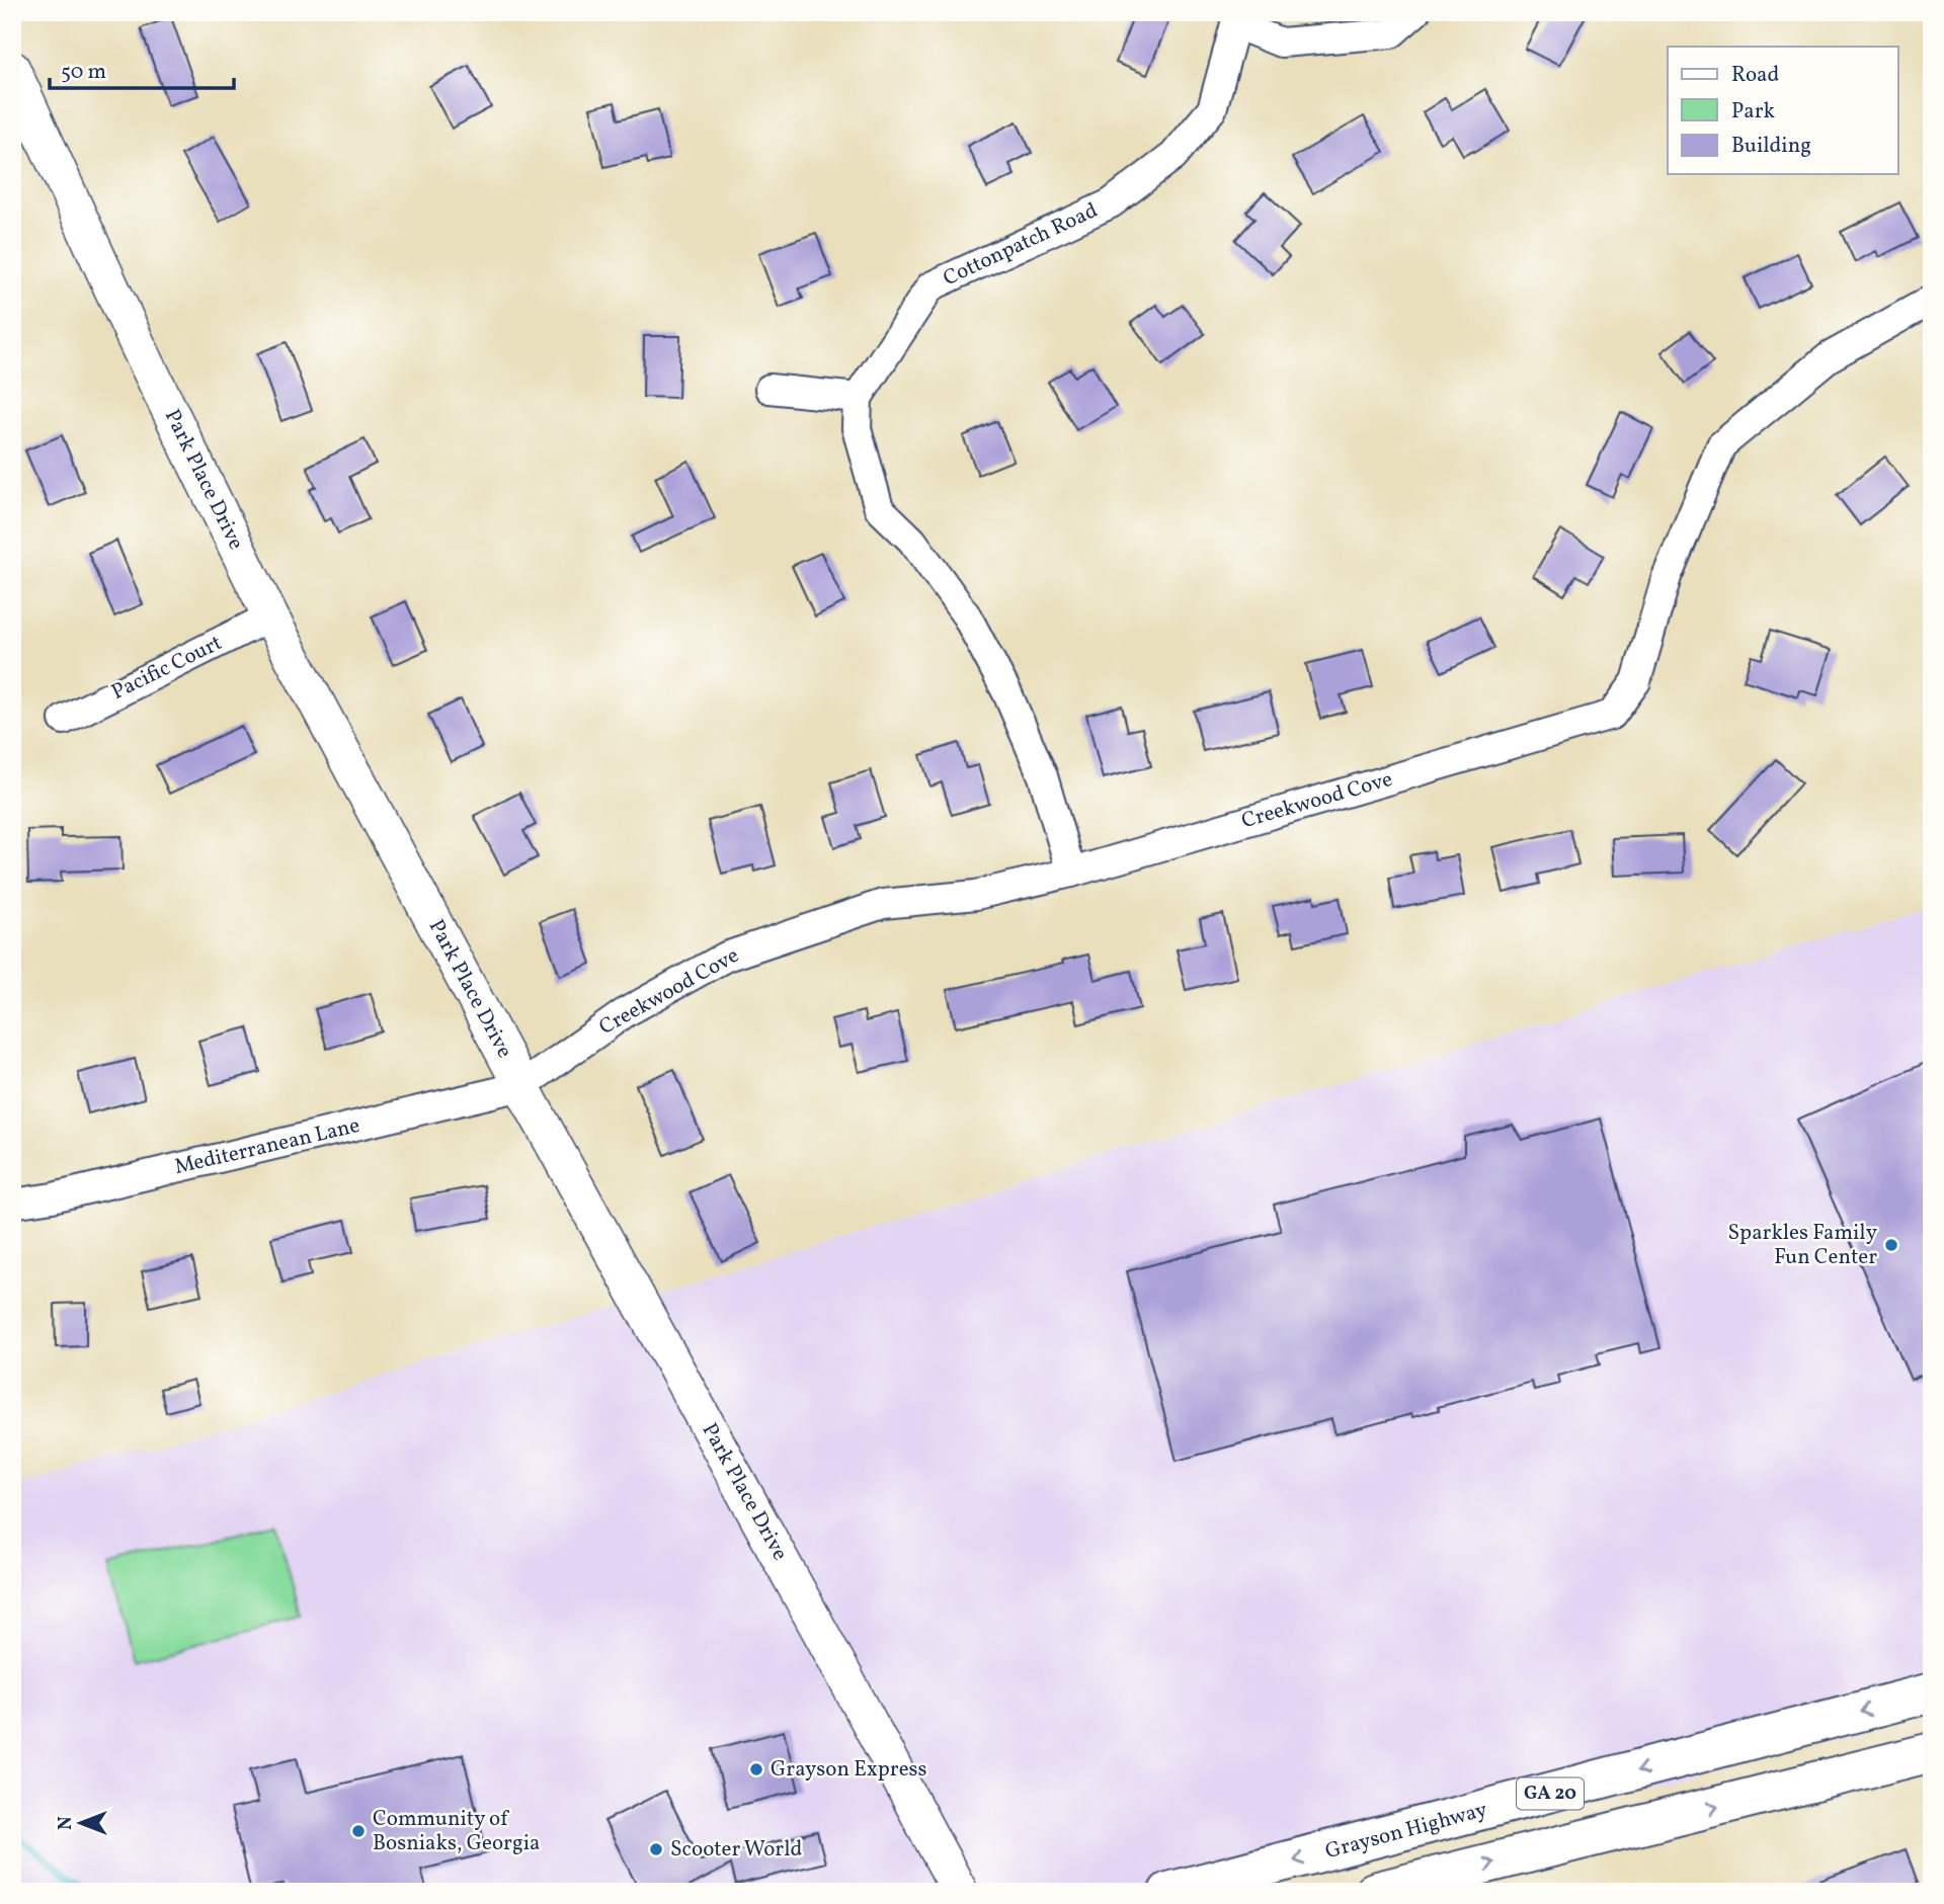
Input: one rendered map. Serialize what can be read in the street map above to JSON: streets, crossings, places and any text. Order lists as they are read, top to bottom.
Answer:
{
  "streets": {
    "main road": ["GA 20", "Grayson Highway"],
    "street": [
      "Cottonpatch Road",
      "Park Place Drive",
      "Pacific Court",
      "Creekwood Cove",
      "Mediterranean Lane"
    ]
  },
  "crossings": [
    ["Park Place Drive", "Pacific Court"],
    ["Park Place Drive", "Creekwood Cove"],
    ["Park Place Drive", "Mediterranean Lane"],
    ["Creekwood Cove", "Mediterranean Lane"]
  ],
  "places": [
    "Sparkles Family Fun Center",
    "Grayson Express",
    "Community of Bosniaks, Georgia",
    "Scooter World"
  ],
  "legend": ["Road", "Park", "Building"],
  "scale_bar": "50 m",
  "north": "left"
}
